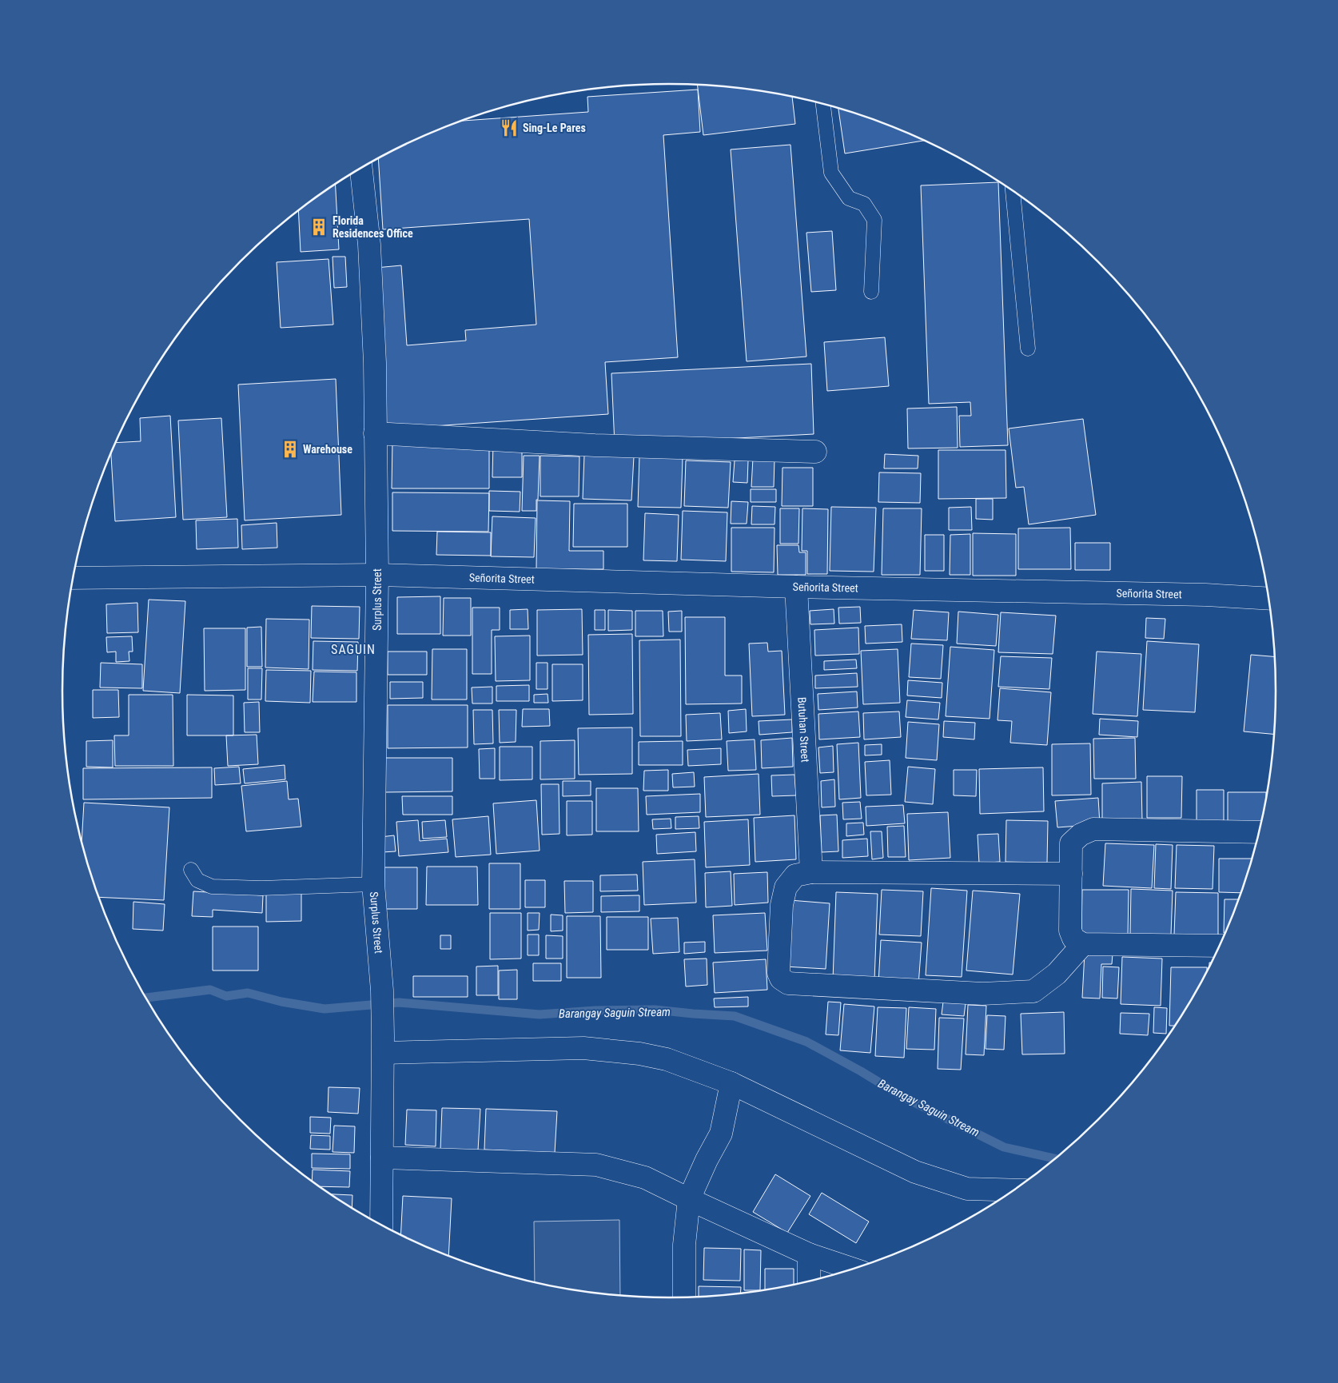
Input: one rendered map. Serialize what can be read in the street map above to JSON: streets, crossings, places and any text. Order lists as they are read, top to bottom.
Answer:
{
  "streets": {
    "street": ["Señorita Street", "Surplus Street", "Butuhan Street"]
  },
  "crossings": [
    ["Señorita Street", "Surplus Street"],
    ["Señorita Street", "Butuhan Street"]
  ],
  "districts": ["SAGUIN"],
  "water": ["Barangay Saguin Stream"],
  "places": {
    "restaurant": ["Sing-Le Pares"],
    "building": ["Florida Residences Office", "Warehouse"]
  }
}
